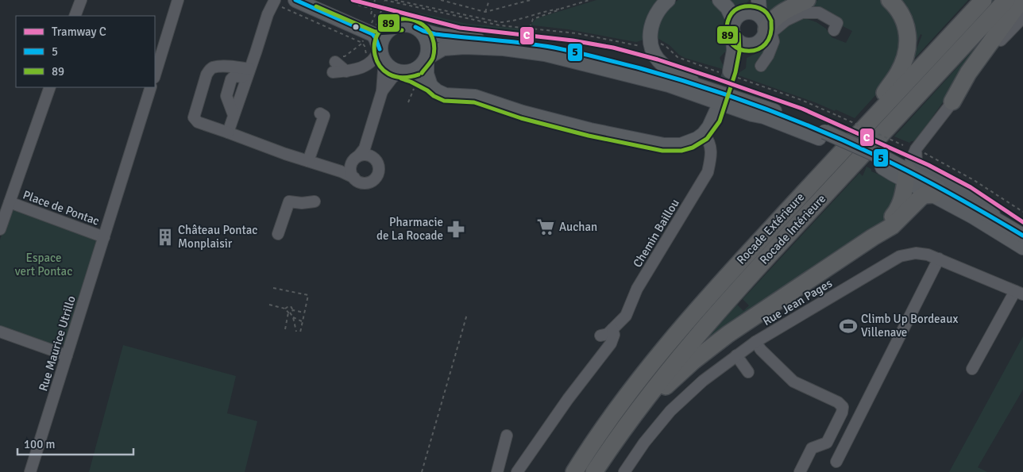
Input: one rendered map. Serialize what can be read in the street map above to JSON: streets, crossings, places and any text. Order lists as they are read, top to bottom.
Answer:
{
  "streets": {
    "highway": ["Rocade Extérieure", "Rocade Intérieure"],
    "street": [
      "Place de Pontac",
      "Chemin Baillou",
      "Rue Jean Pages",
      "Rue Maurice Utrillo"
    ]
  },
  "crossings": [
    ["Place de Pontac", "Rue Maurice Utrillo"]
  ],
  "parks": ["Espace vert Pontac"],
  "places": {
    "supermarket": ["Auchan"],
    "pharmacy": ["Pharmacie de La Rocade"],
    "building": ["Château Pontac Monplaisir"],
    "sports": ["Climb Up Bordeaux Villenave"]
  },
  "lines": ["tram line C", "transit line 5", "transit line 89"],
  "legend": ["Tramway C", "5", "89"],
  "scale_bar": "100 m"
}
